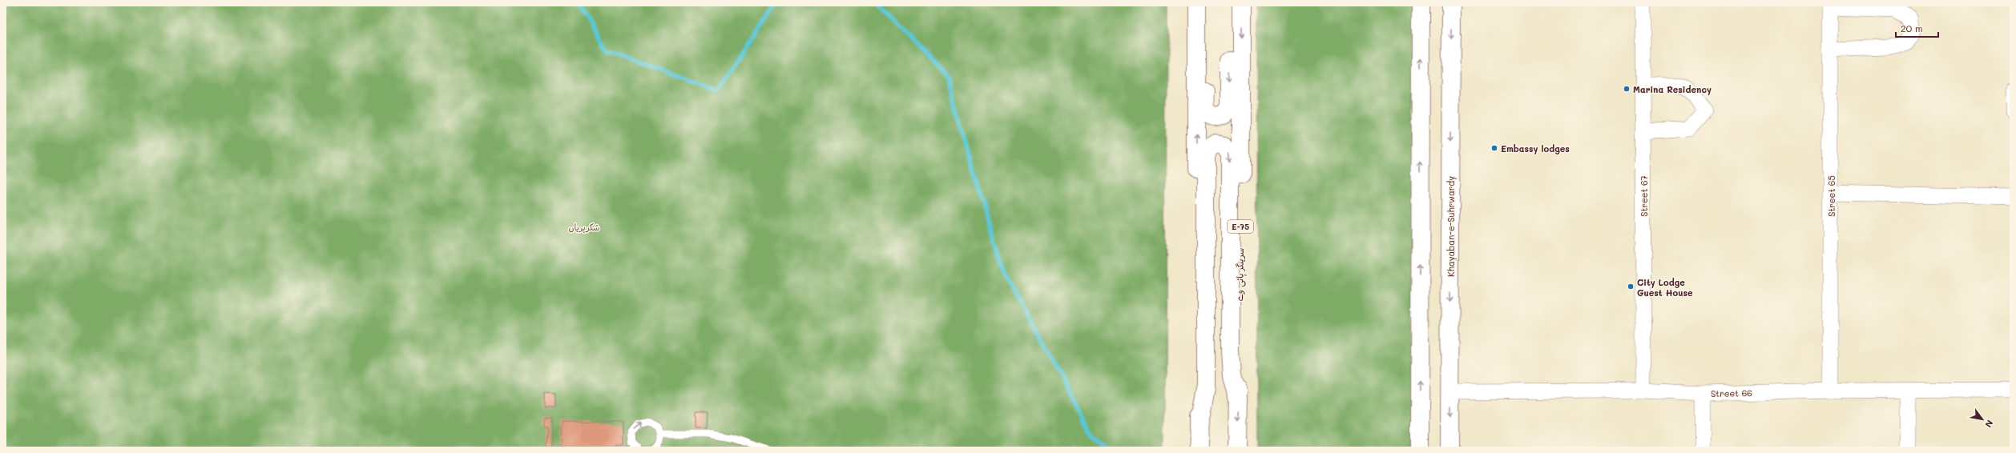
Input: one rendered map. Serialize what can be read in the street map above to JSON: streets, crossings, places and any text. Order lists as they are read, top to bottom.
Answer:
{
  "streets": {
    "main road": ["E-75", "Khayaban-e-Suhrwardy", "سرینگر ہائی وے"],
    "street": ["Street 67", "Street 65", "Street 66"]
  },
  "crossings": [
    ["Street 67", "Street 66"],
    ["Street 65", "Street 66"],
    ["Khayaban-e-Suhrwardy", "Street 66"]
  ],
  "parks": ["شکرپریاں"],
  "places": ["Marina Residency", "Embassy lodges", "City Lodge Guest House"],
  "scale_bar": "20 m",
  "north": "bottom right"
}
